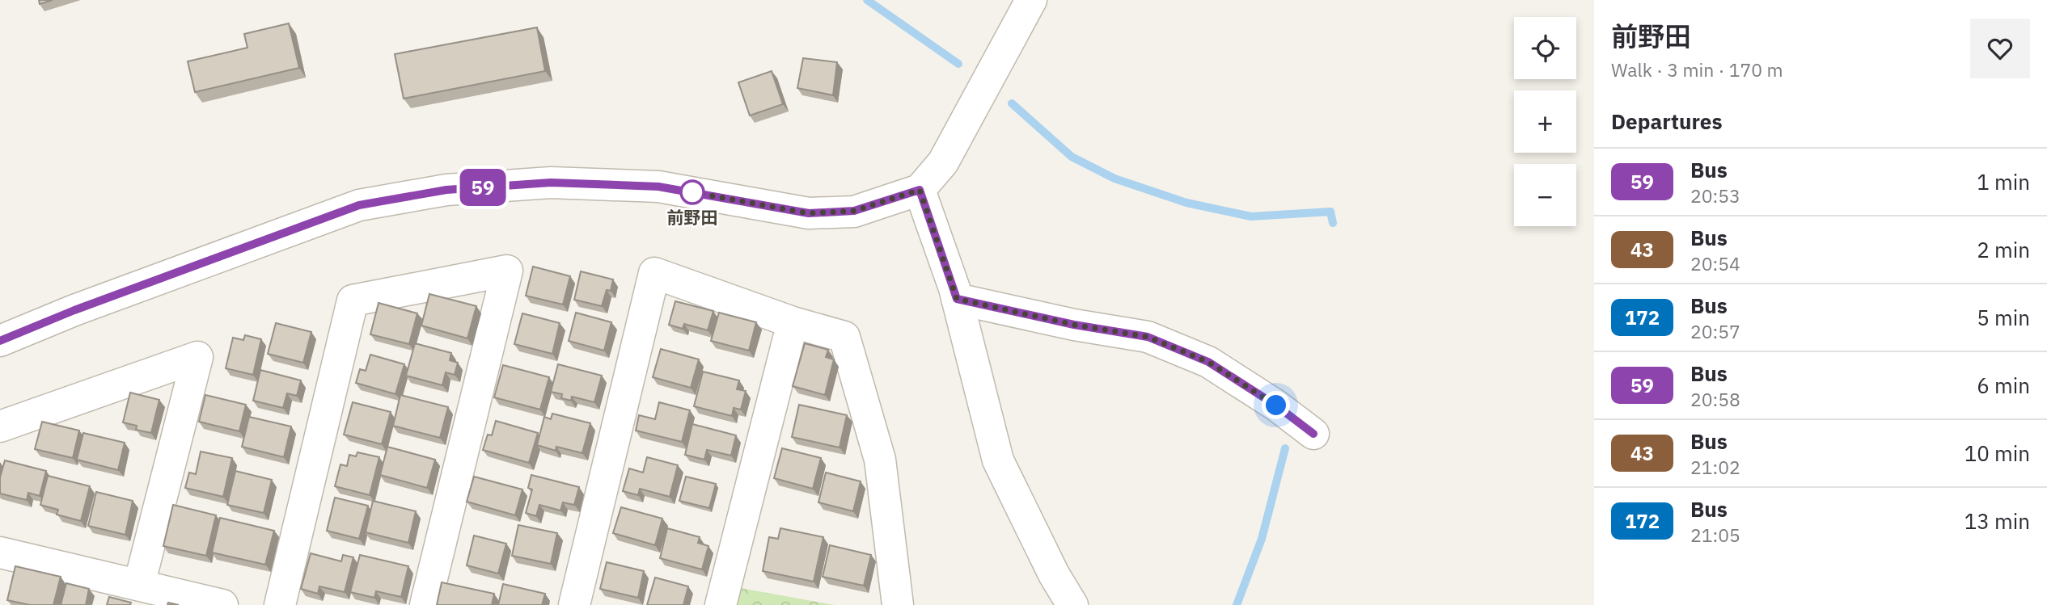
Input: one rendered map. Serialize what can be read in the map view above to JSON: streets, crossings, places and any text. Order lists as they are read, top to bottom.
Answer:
{
  "places": ["前野田"],
  "lines": ["bus line 59"],
  "page": {
    "on_map": "59",
    "heading": [
      ["前野田", "Walk · 3 min · 170 m"],
      "Departures"
    ],
    "map_buttons": ["+", "−"],
    "list": [
      {
        "mark": "59",
        "name": "Bus",
        "note": "20:53",
        "value": "1 min"
      },
      {
        "mark": "43",
        "name": "Bus",
        "note": "20:54",
        "value": "2 min"
      },
      {
        "mark": "172",
        "name": "Bus",
        "note": "20:57",
        "value": "5 min"
      },
      {
        "mark": "59",
        "name": "Bus",
        "note": "20:58",
        "value": "6 min"
      },
      {
        "mark": "43",
        "name": "Bus",
        "note": "21:02",
        "value": "10 min"
      },
      {
        "mark": "172",
        "name": "Bus",
        "note": "21:05",
        "value": "13 min"
      }
    ]
  }
}
